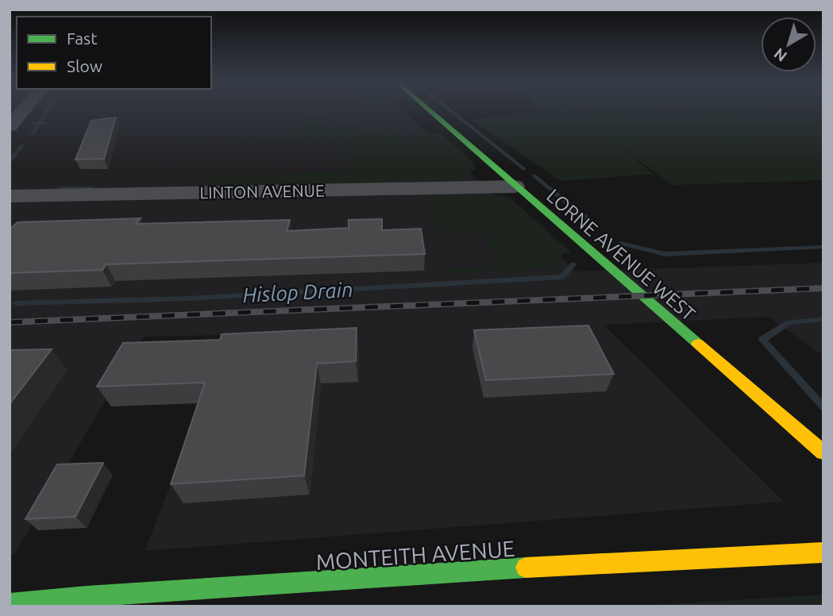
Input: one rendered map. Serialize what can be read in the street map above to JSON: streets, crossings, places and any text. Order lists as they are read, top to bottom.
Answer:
{
  "streets": {
    "main road": ["LORNE AVENUE WEST", "MONTEITH AVENUE"],
    "street": ["LINTON AVENUE"]
  },
  "crossings": [
    ["LINTON AVENUE", "LORNE AVENUE WEST"]
  ],
  "water": ["Hislop Drain"],
  "legend": ["Fast", "Slow"],
  "north": "bottom left"
}
